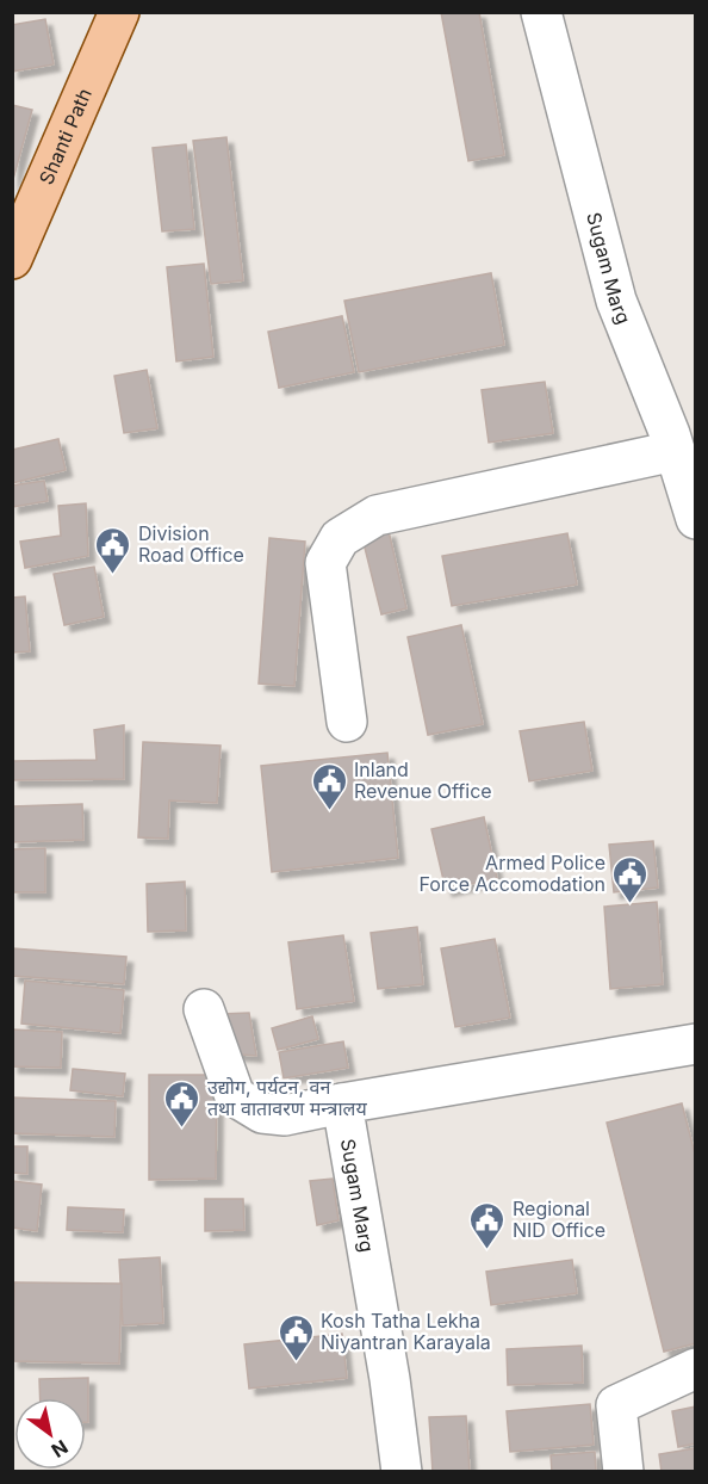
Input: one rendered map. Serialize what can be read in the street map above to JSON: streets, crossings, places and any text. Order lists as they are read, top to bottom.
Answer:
{
  "streets": {
    "main road": ["Shanti Path"],
    "street": ["Sugam Marg"]
  },
  "places": {
    "public building": [
      "Division Road Office",
      "Inland Revenue Office",
      "Armed Police Force Accomodation",
      "उद्योग, पर्यटन, वन तथा वातावरण मन्त्रालय",
      "Regional NID Office",
      "Kosh Tatha Lekha Niyantran Karayala"
    ]
  },
  "north": "bottom right"
}
